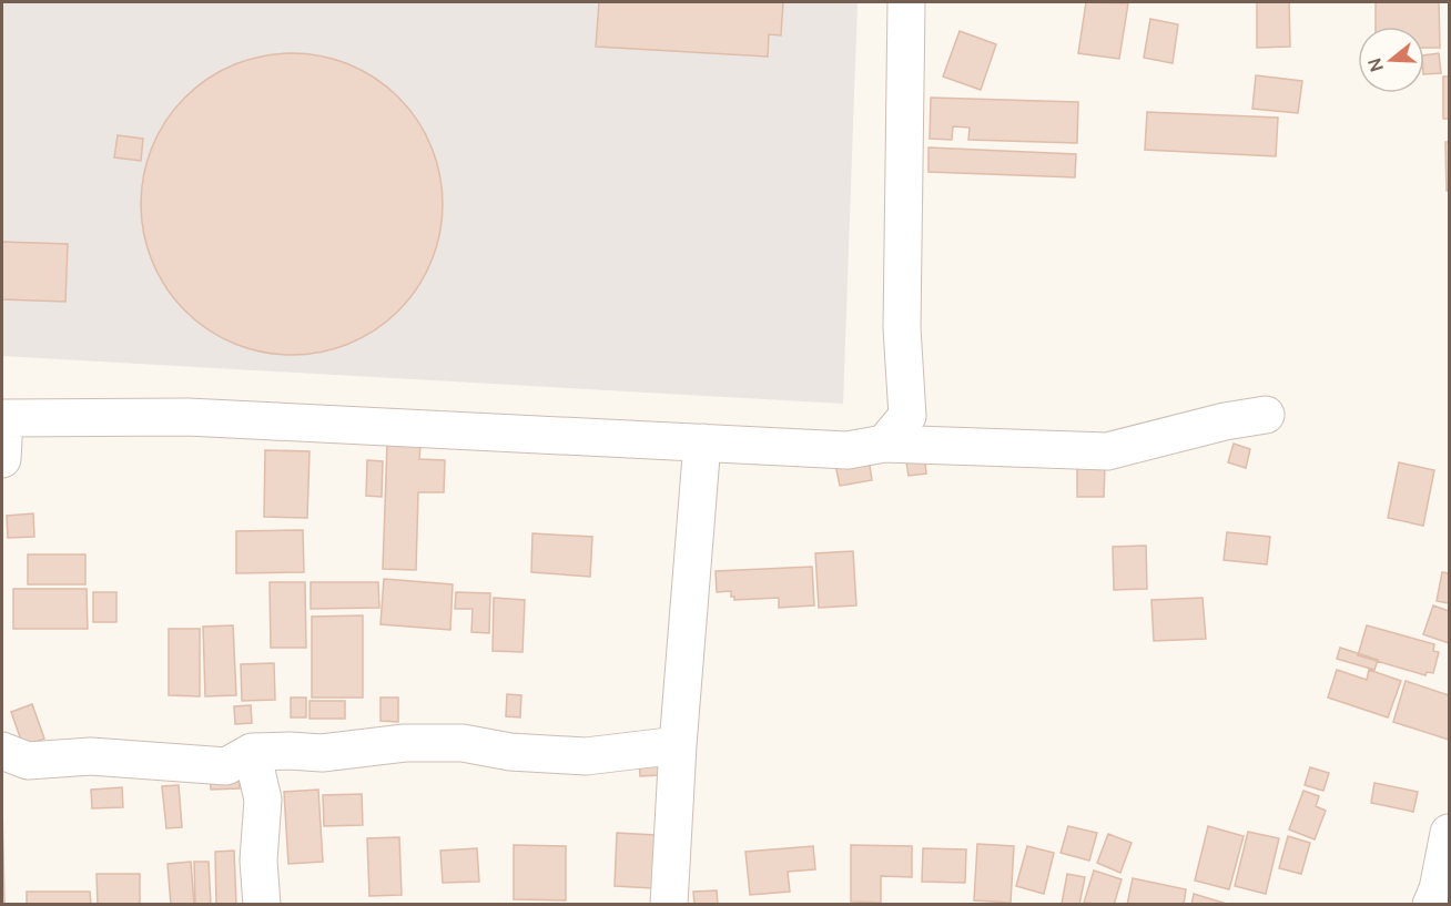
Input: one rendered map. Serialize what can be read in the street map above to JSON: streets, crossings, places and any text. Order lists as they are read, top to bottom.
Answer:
{
  "north": "left"
}
